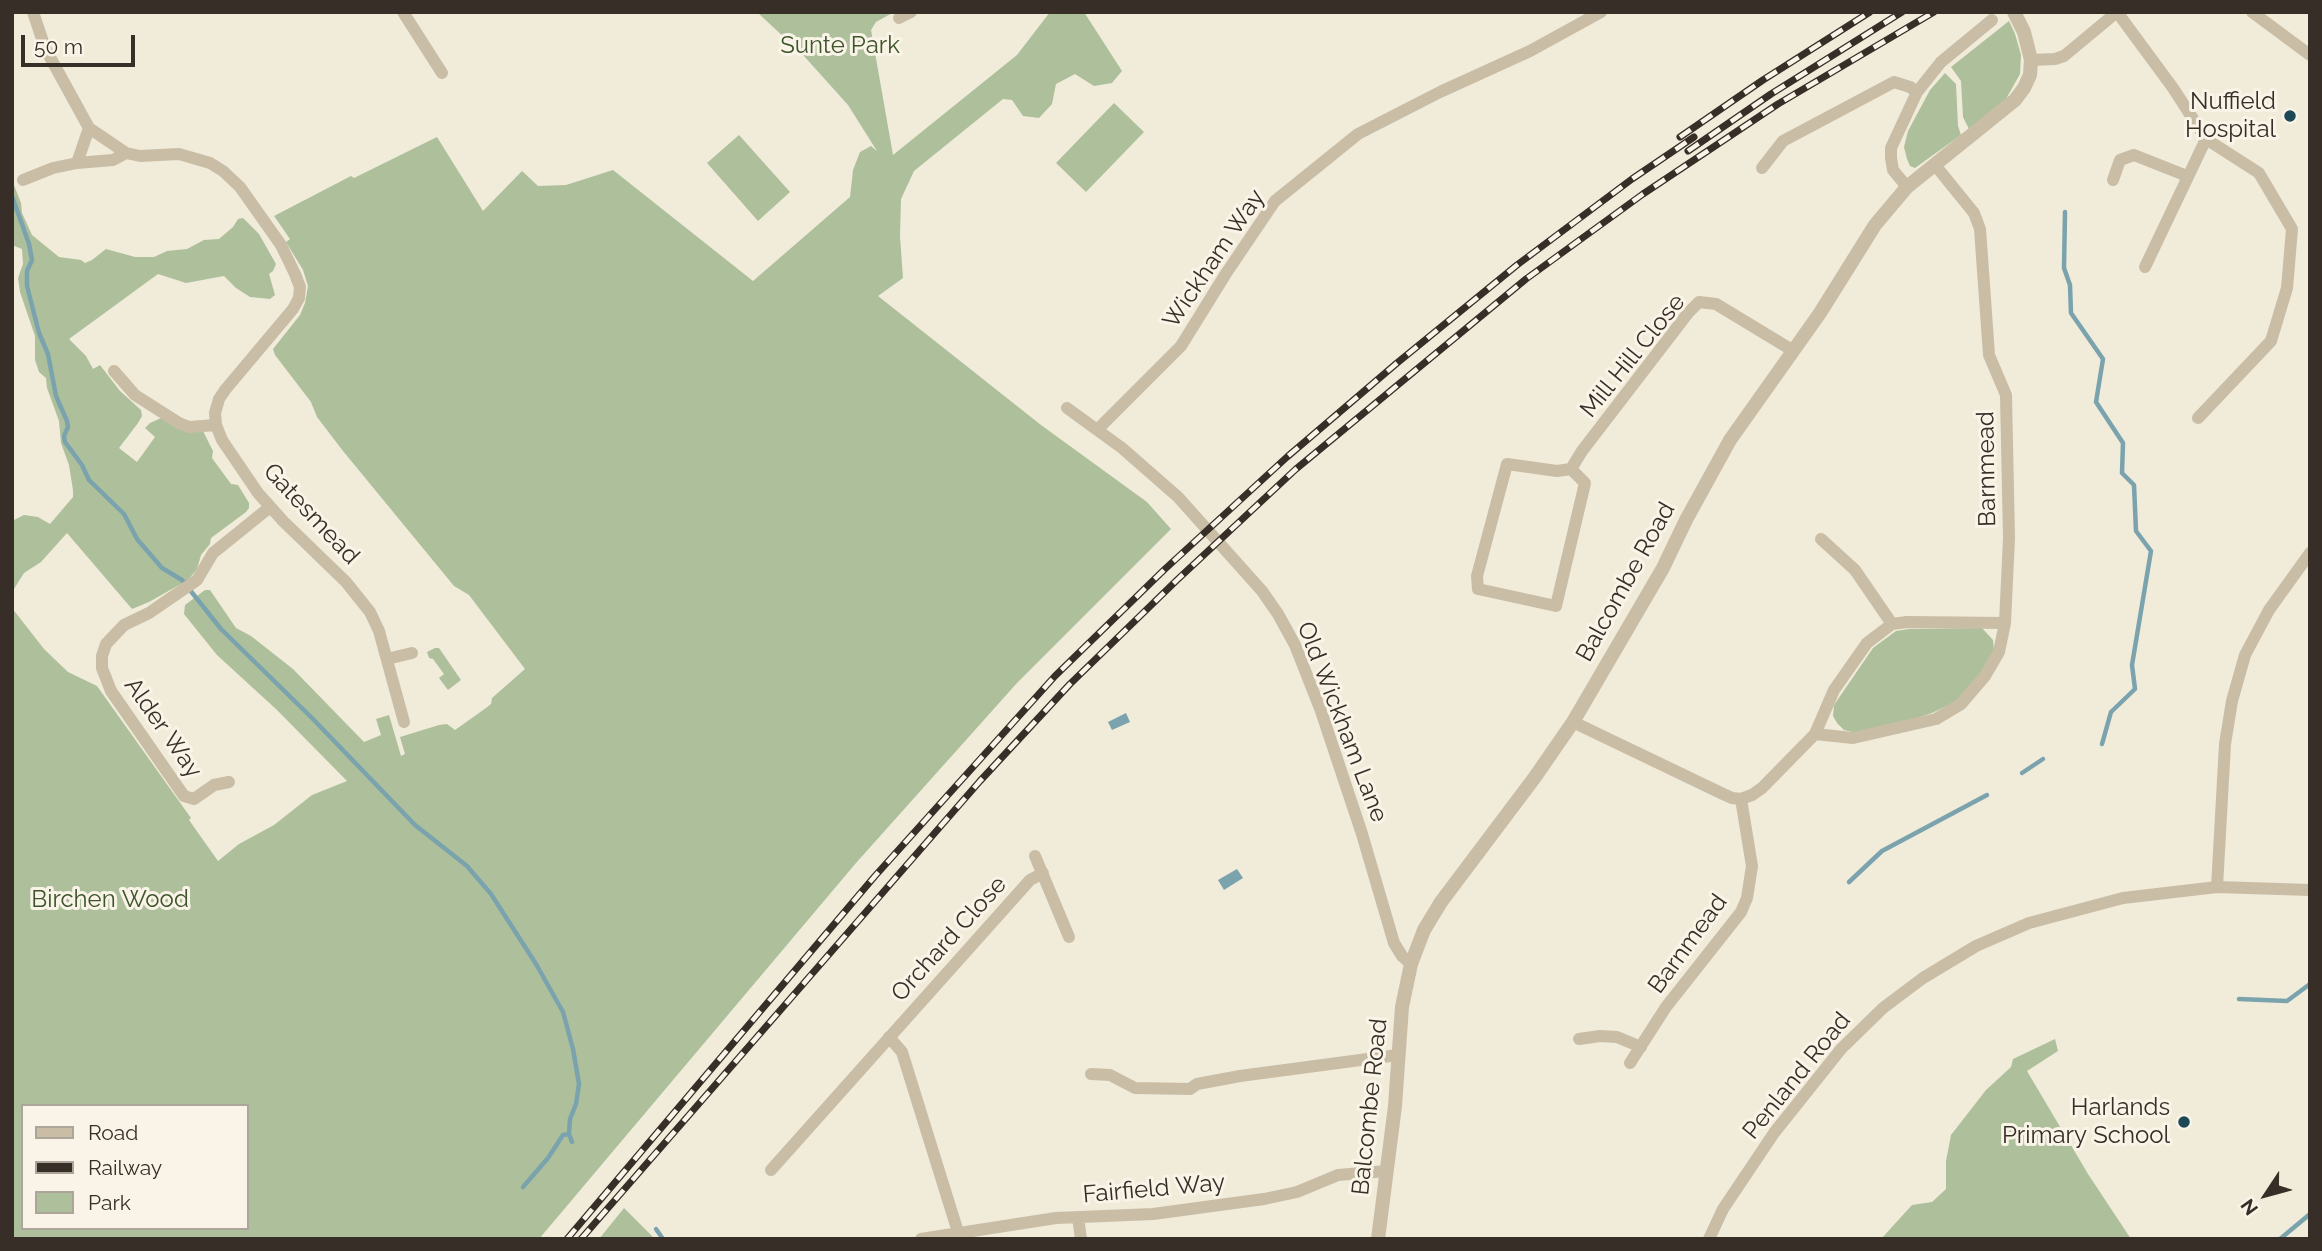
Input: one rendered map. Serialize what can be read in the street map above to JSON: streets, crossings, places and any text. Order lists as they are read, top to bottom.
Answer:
{
  "streets": {
    "street": [
      "Wickham Way",
      "Mill Hill Close",
      "Barnmead",
      "Gatesmead",
      "Balcombe Road",
      "Old Wickham Lane",
      "Alder Way",
      "Orchard Close",
      "Penland Road",
      "Fairfield Way"
    ]
  },
  "crossings": [
    ["Wickham Way", "Old Wickham Lane"],
    ["Mill Hill Close", "Balcombe Road"],
    ["Barnmead", "Balcombe Road"],
    ["Gatesmead", "Alder Way"],
    ["Balcombe Road", "Old Wickham Lane"],
    ["Balcombe Road", "Fairfield Way"],
    ["Orchard Close", "Fairfield Way"]
  ],
  "parks": ["Sunte Park", "Birchen Wood"],
  "places": ["Nuffield Hospital", "Harlands Primary School"],
  "legend": ["Road", "Railway", "Park"],
  "scale_bar": "50 m",
  "north": "bottom left"
}
